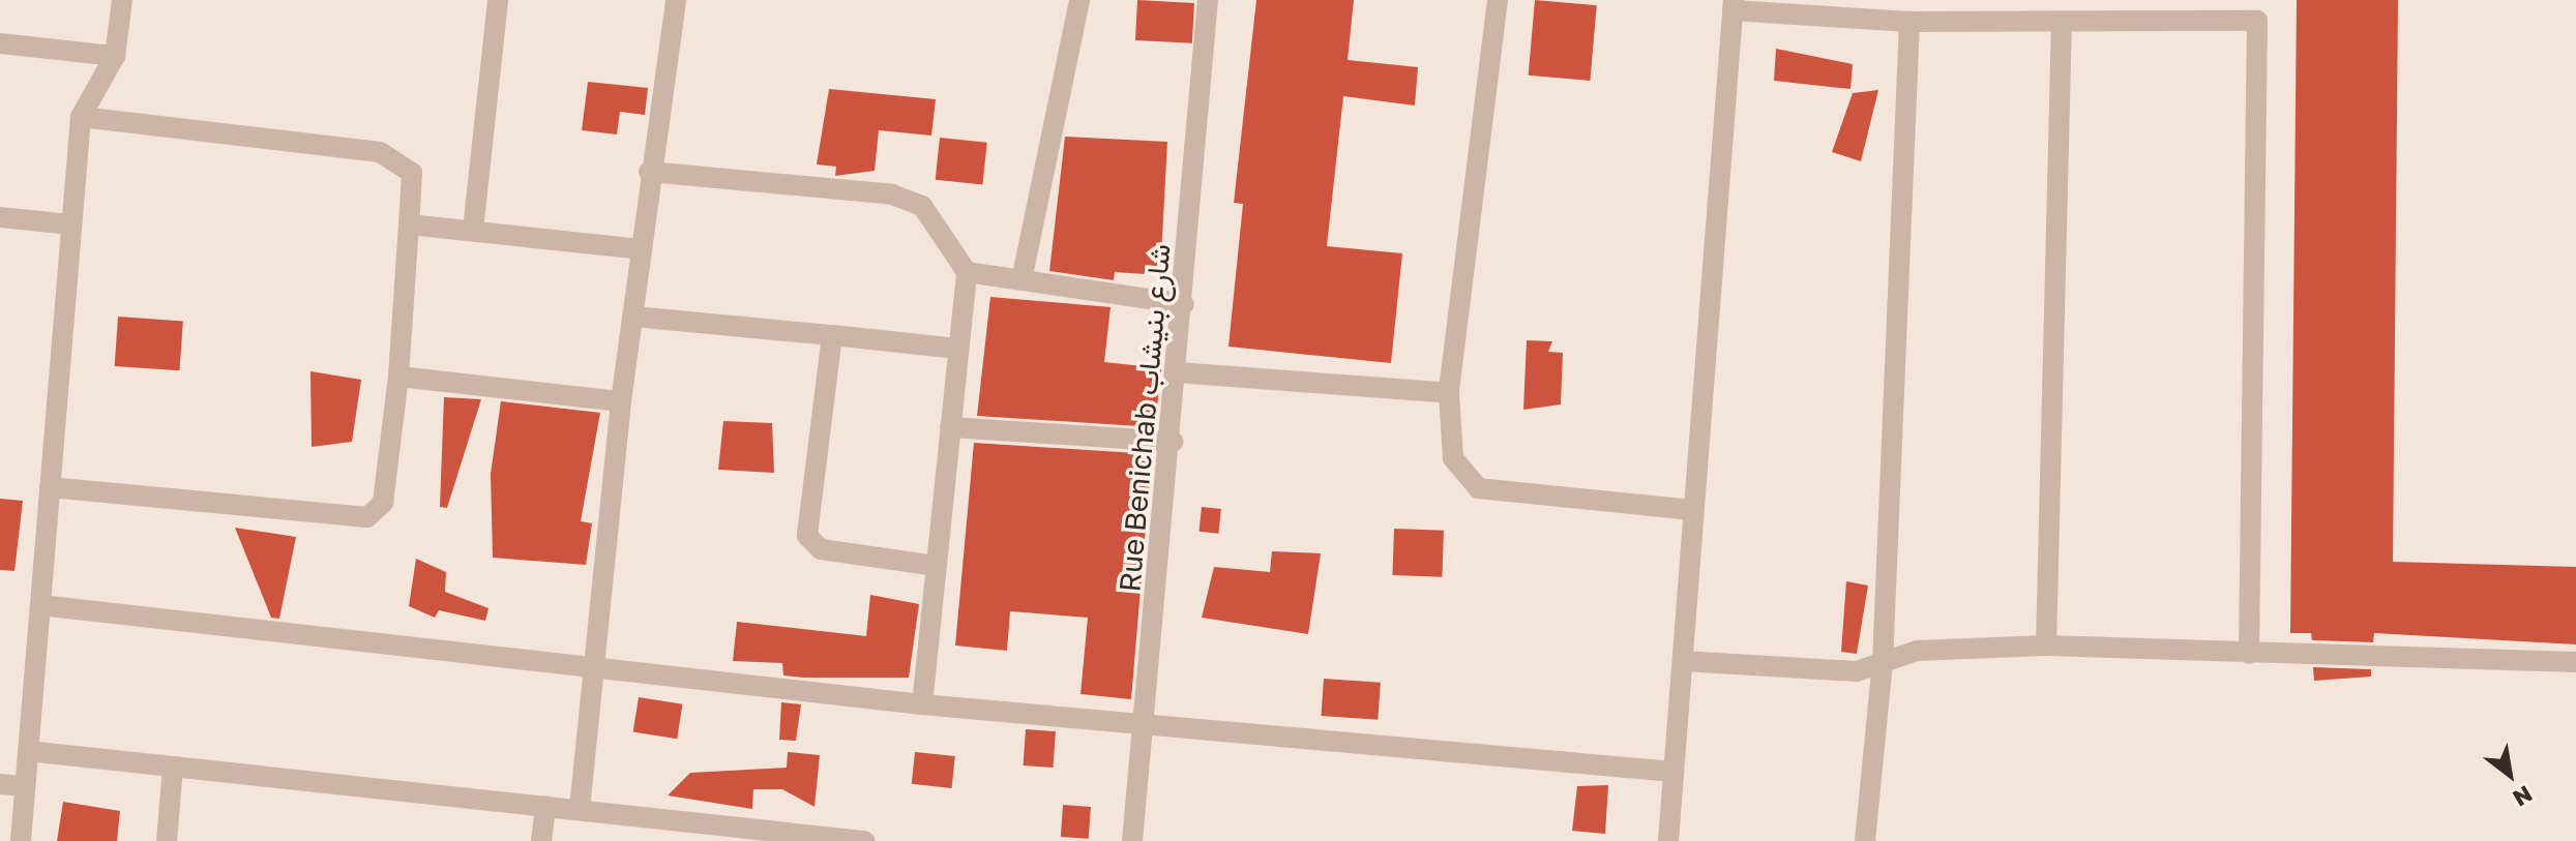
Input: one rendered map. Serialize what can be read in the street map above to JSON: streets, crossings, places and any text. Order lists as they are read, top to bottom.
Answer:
{
  "streets": {
    "street": ["Rue Benichab شارع بنيشاب"]
  },
  "north": "bottom right"
}
